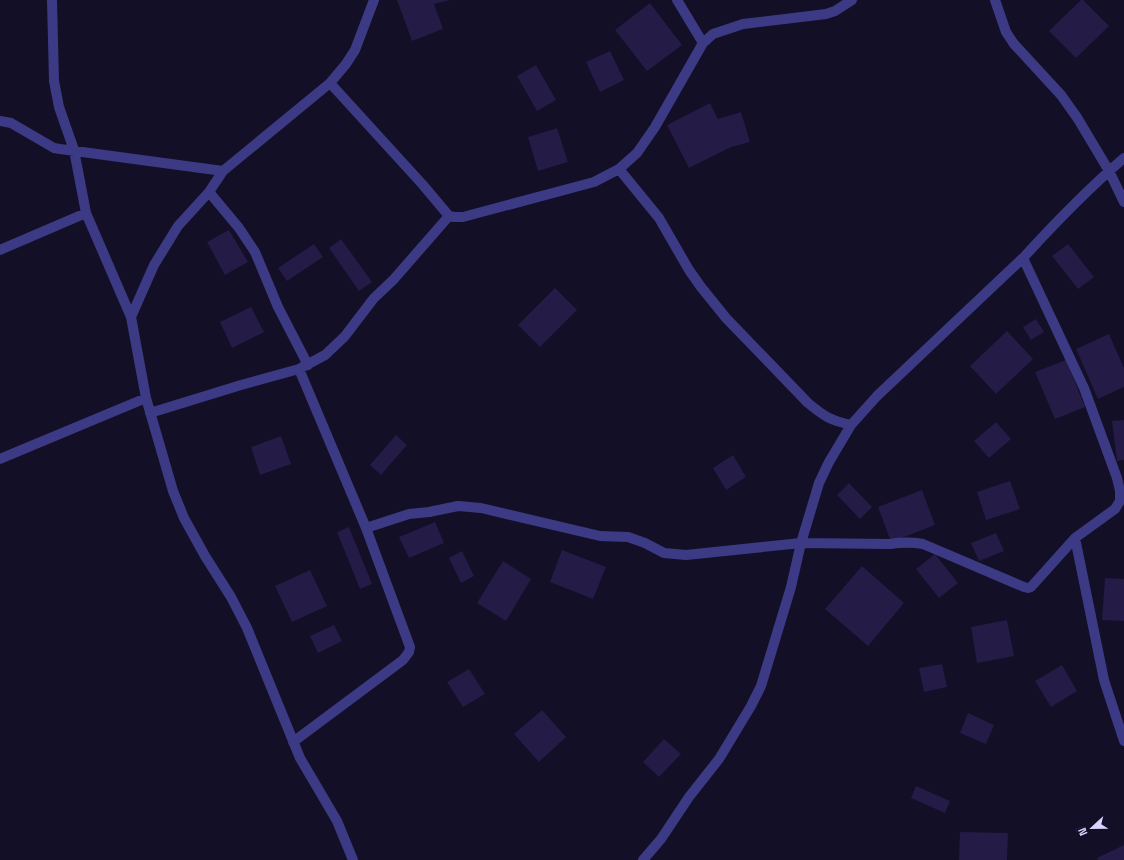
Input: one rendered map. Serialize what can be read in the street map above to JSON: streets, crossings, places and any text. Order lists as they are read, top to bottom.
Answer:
{
  "north": "left"
}
